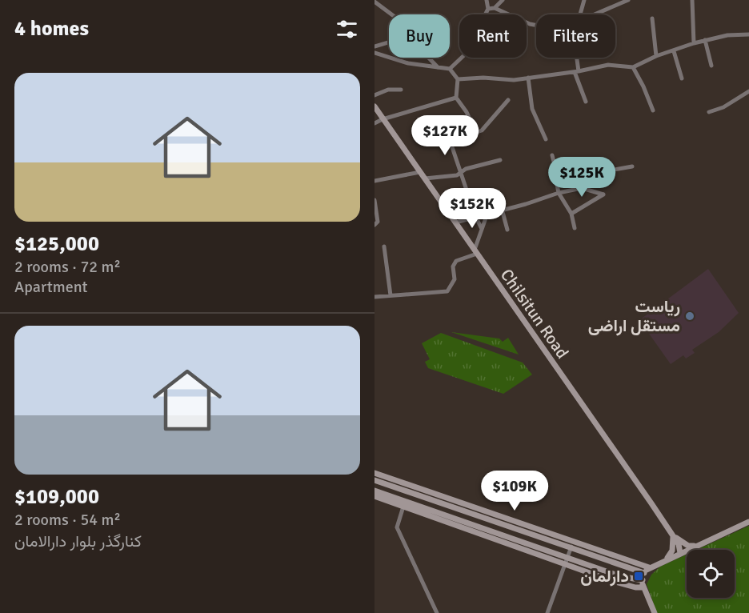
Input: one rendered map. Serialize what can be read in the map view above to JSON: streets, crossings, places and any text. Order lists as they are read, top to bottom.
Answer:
{
  "streets": {
    "main road": ["Chilsitun Road"]
  },
  "places": {
    "other": ["ریاست مستقل اراضی"],
    "transit": ["دارلمان"]
  },
  "page": {
    "heading": "4 homes",
    "chip": ["Buy", "Rent", "Filters"],
    "list": [
      {
        "name": "$125,000",
        "note": "2 rooms · 72 m² · Apartment"
      },
      {
        "name": "$109,000",
        "note": "2 rooms · 54 m² · کنارگذر بلوار دارالامان"
      }
    ],
    "price": [
      "$127K",
      "$125K",
      "$152K",
      "$109K"
    ]
  }
}
